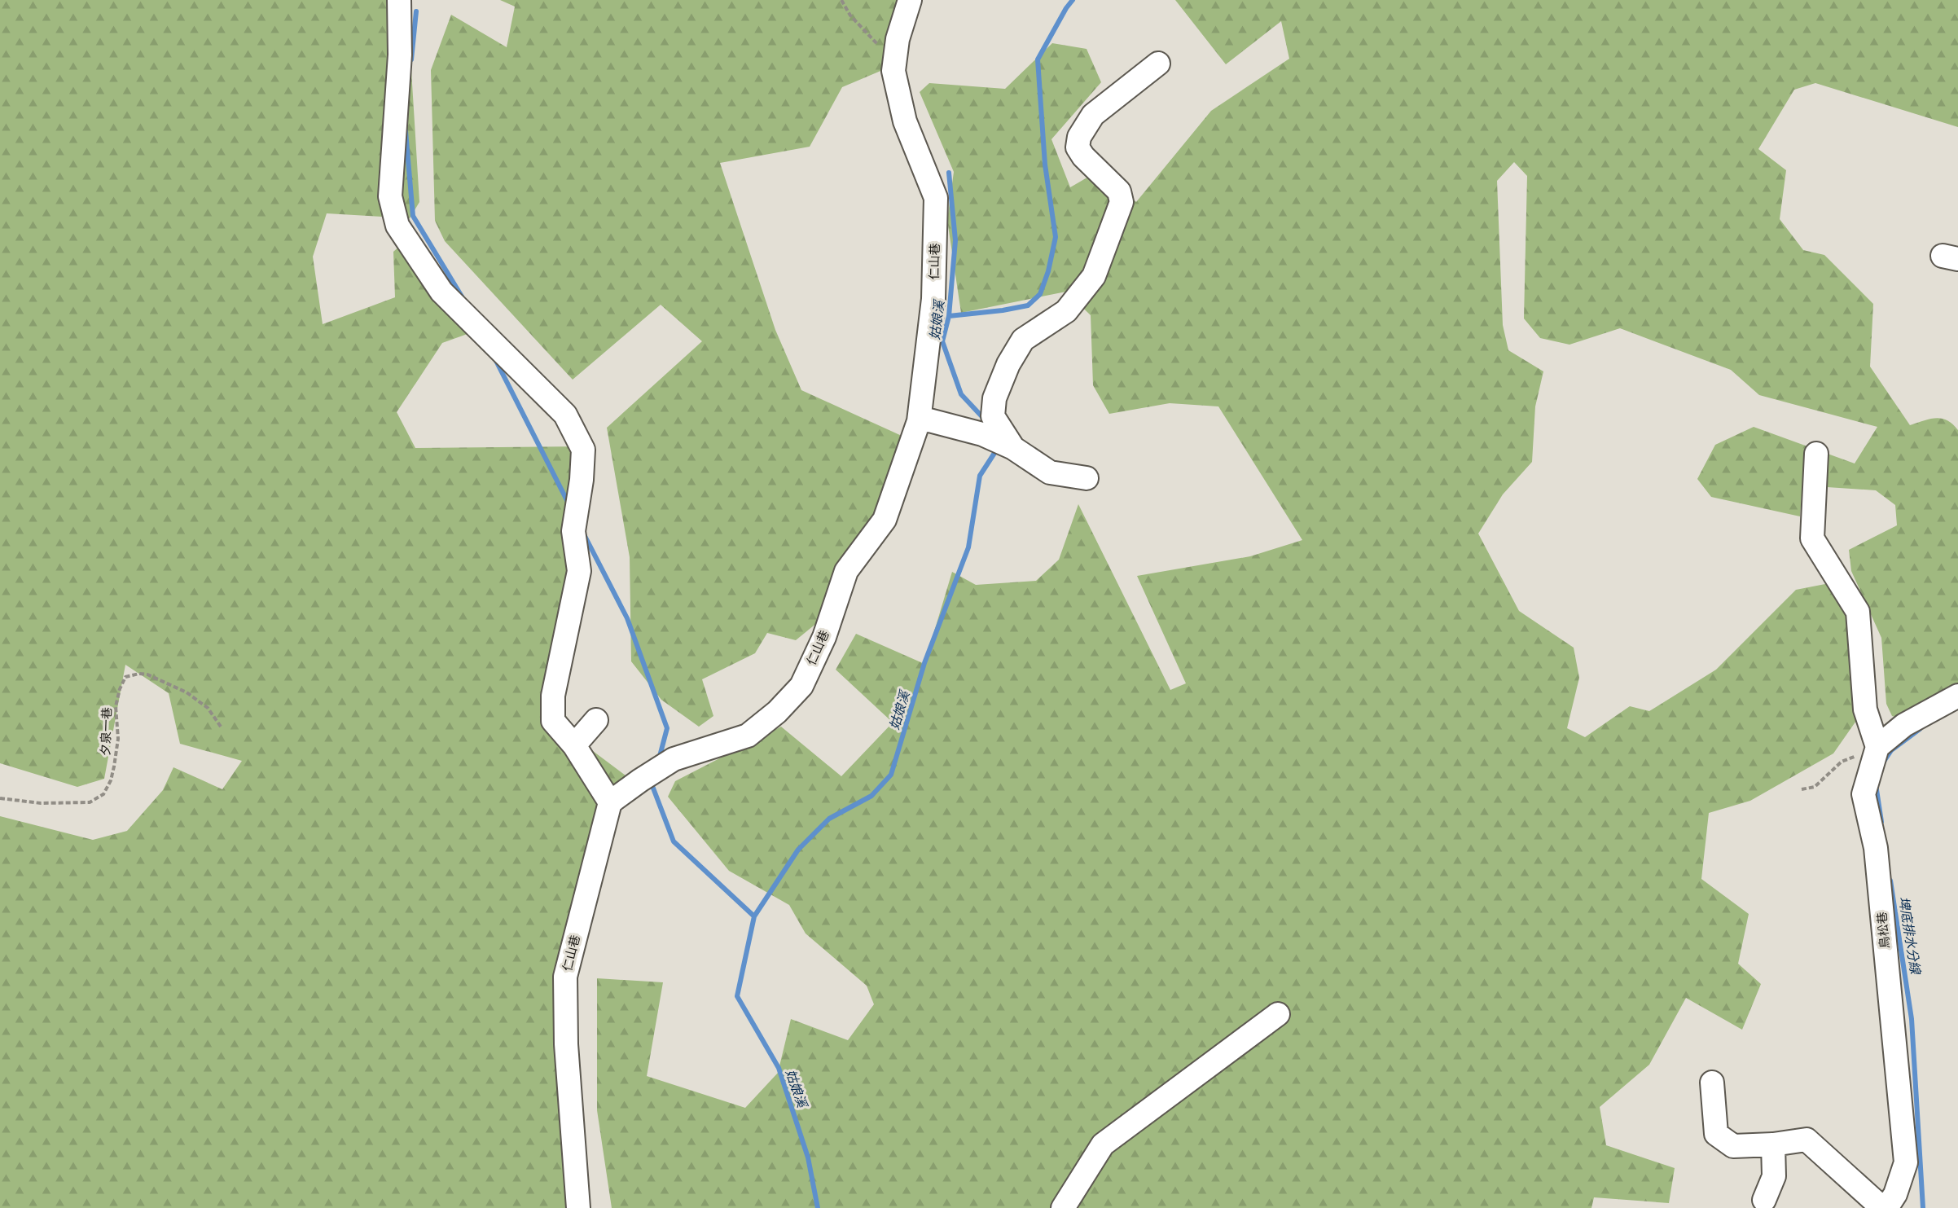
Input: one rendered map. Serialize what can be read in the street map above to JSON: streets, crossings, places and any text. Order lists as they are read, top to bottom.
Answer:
{
  "streets": {
    "lane": ["仁山巷", "鳥松巷"],
    "path": ["夕泉一巷"]
  },
  "water": ["姑娘溪", "埤底排水分線"]
}
